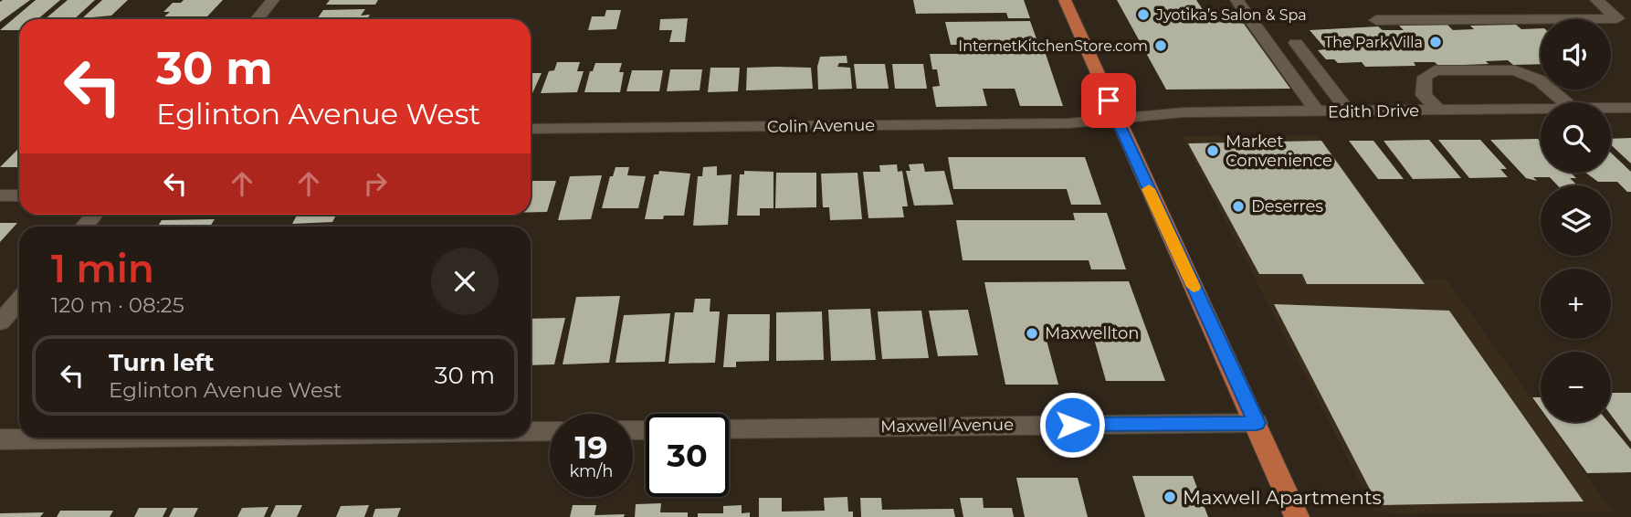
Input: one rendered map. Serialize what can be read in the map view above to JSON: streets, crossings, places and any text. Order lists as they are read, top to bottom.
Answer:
{
  "streets": {
    "street": ["Edith Drive", "Colin Avenue", "Maxwell Avenue"]
  },
  "crossings": [
    ["Edith Drive", "Colin Avenue"]
  ],
  "places": [
    "Jyotika’s Salon & Spa",
    "The Park Villa",
    "InternetKitchenStore.com",
    "Market Convenience",
    "Deserres",
    "Maxwellton",
    "Maxwell Apartments"
  ],
  "page": {
    "map_buttons": ["+", "−"],
    "turn": ["30 m", "Eglinton Avenue West"],
    "heading": ["1 min", "120 m · 08:25"],
    "list": [
      {
        "name": "Turn left",
        "note": "Eglinton Avenue West",
        "value": "30 m"
      }
    ],
    "speed": "19 km/h",
    "limit": "30"
  }
}
